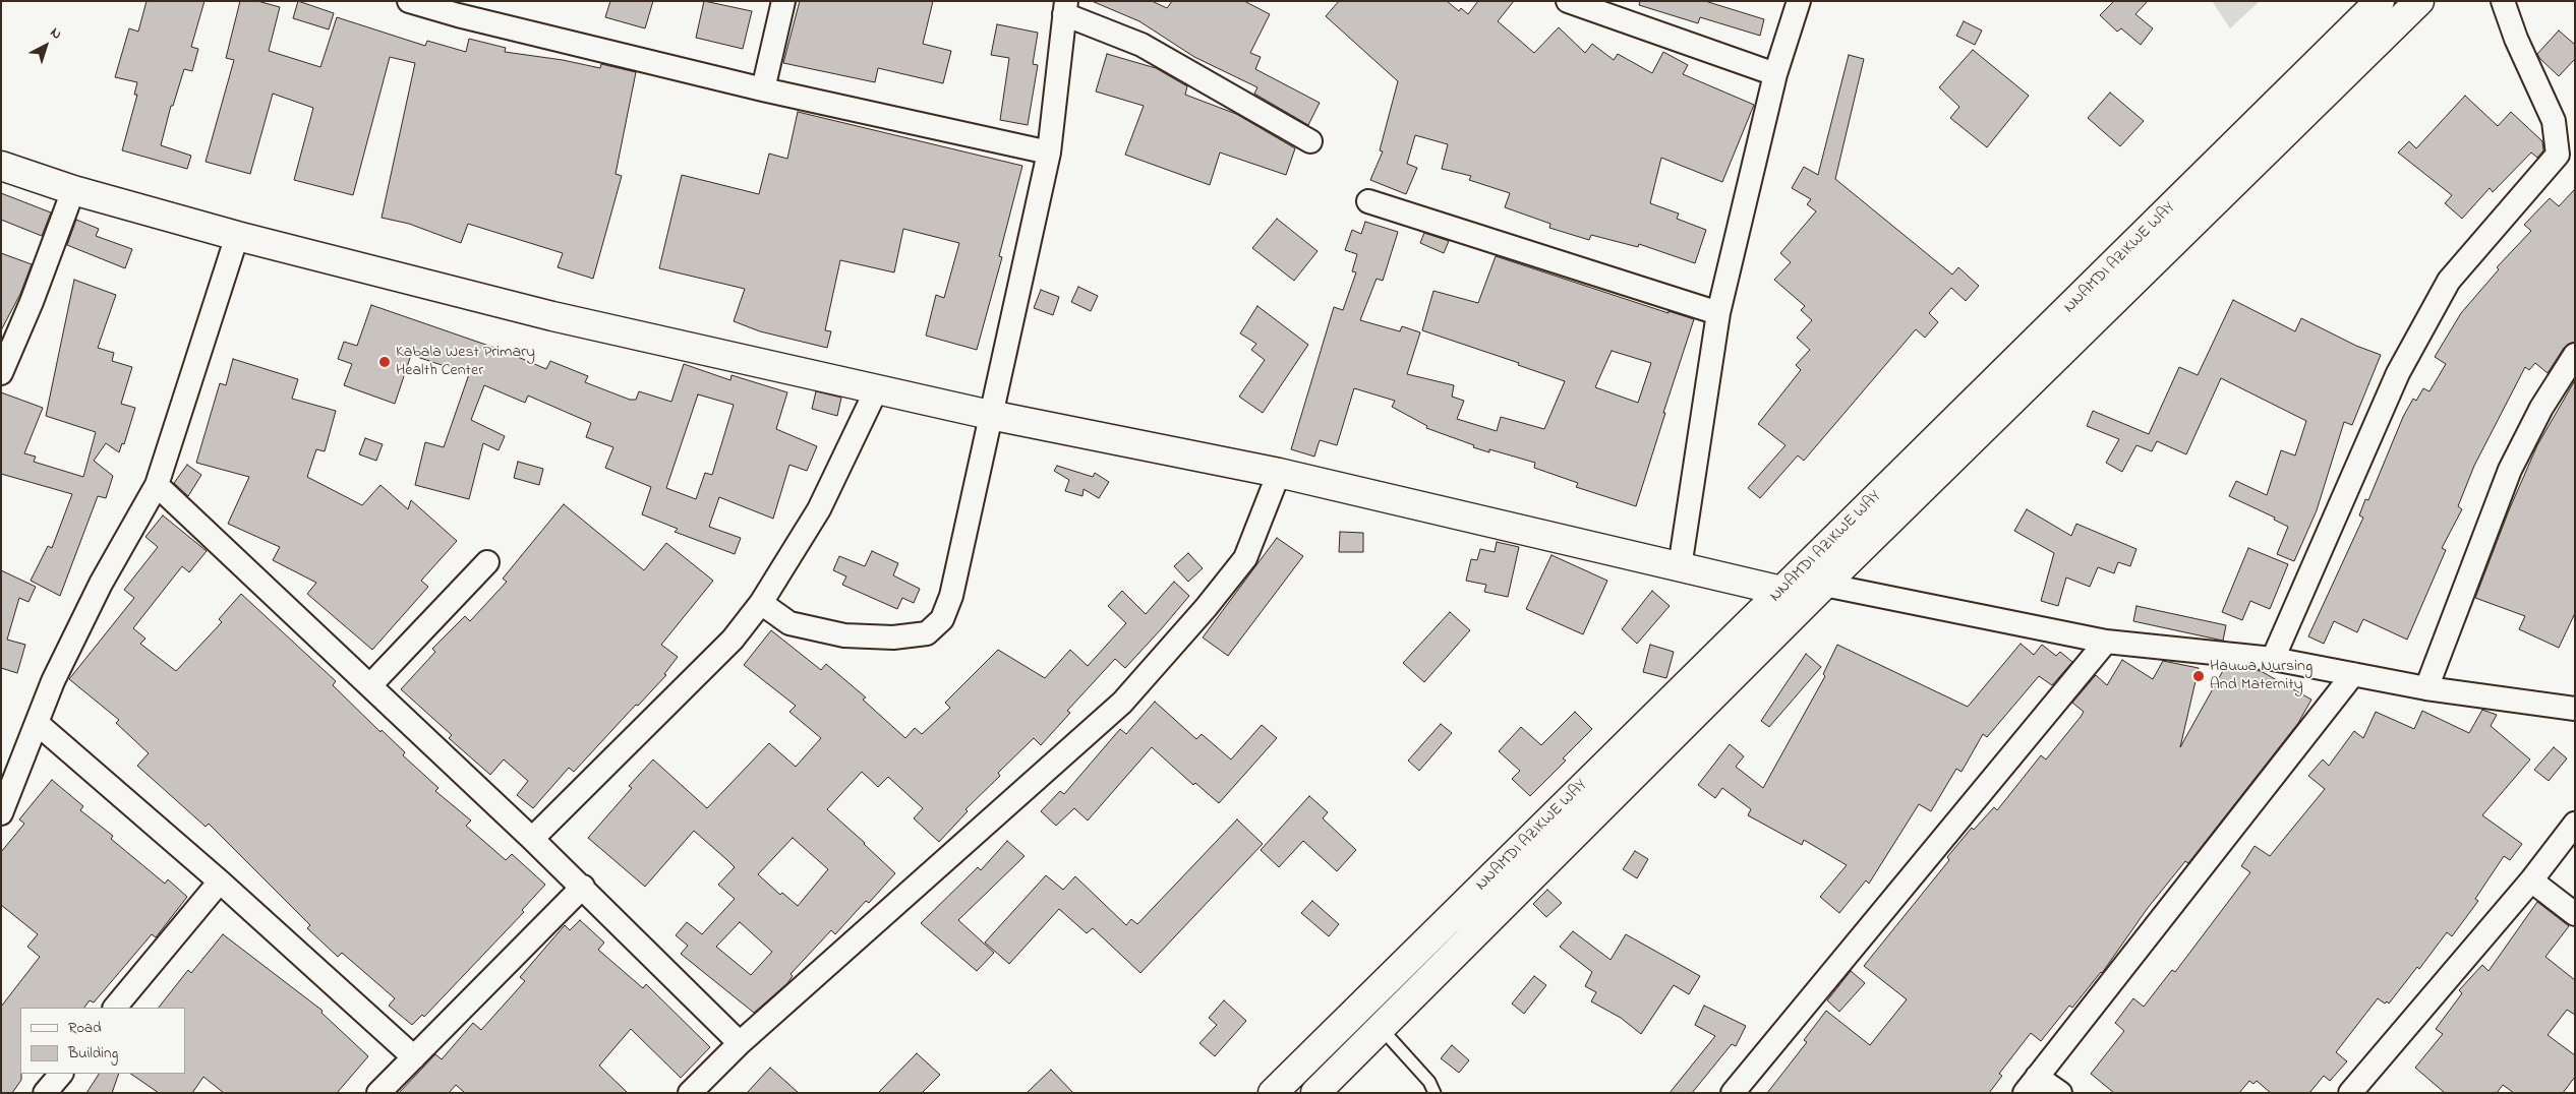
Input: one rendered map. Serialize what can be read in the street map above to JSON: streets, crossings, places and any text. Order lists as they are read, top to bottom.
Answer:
{
  "streets": {
    "main road": ["NNAMDI AZIKWE WAY"]
  },
  "places": ["Kabala West Primary Health Center", "Hauwa Nursing And Maternity"],
  "legend": ["Road", "Building"],
  "north": "top right"
}
